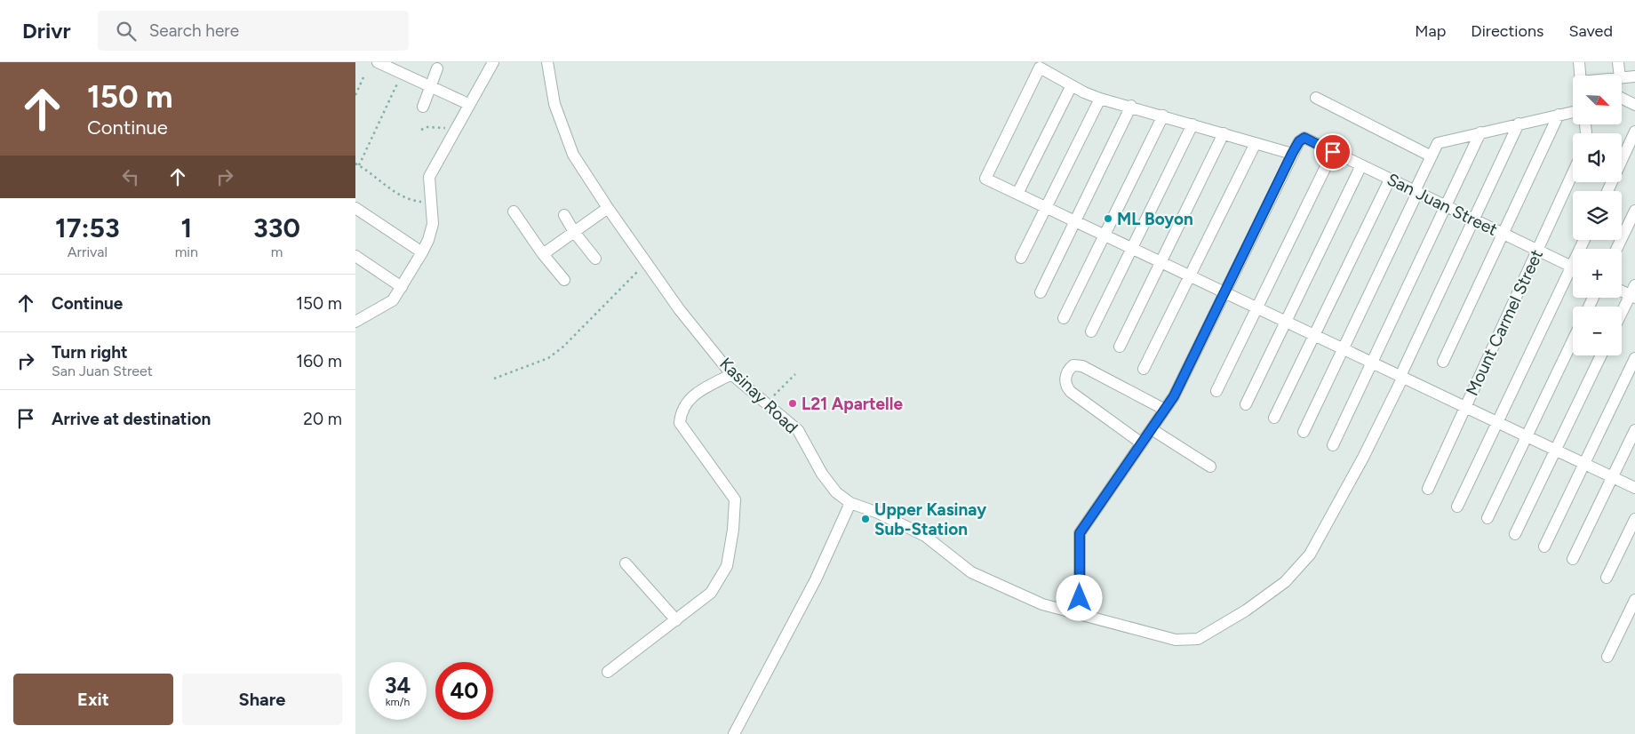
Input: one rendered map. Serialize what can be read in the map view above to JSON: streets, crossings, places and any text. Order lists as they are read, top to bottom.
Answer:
{
  "streets": {
    "street": ["San Juan Street", "Mount Carmel Street", "Kasinay Road"]
  },
  "crossings": [
    ["San Juan Street", "Mount Carmel Street"]
  ],
  "places": ["ML Boyon", "L21 Apartelle", "Upper Kasinay Sub-Station"],
  "north": "bottom right",
  "page": {
    "header": "Drivr",
    "search": "Search here",
    "nav": ["Map", "Directions", "Saved"],
    "turn": ["150 m", "Continue"],
    "map_buttons": ["+", "−"],
    "eta": [
      "17:53",
      "Arrival",
      "1",
      "min",
      "330",
      "m"
    ],
    "list": [
      {
        "name": "Continue",
        "value": "150 m"
      },
      {
        "name": "Turn right",
        "note": "San Juan Street",
        "value": "160 m"
      },
      {
        "name": "Arrive at destination",
        "value": "20 m"
      }
    ],
    "speed": "34 km/h",
    "limit": "40",
    "buttons": ["Exit", "Share"]
  }
}
